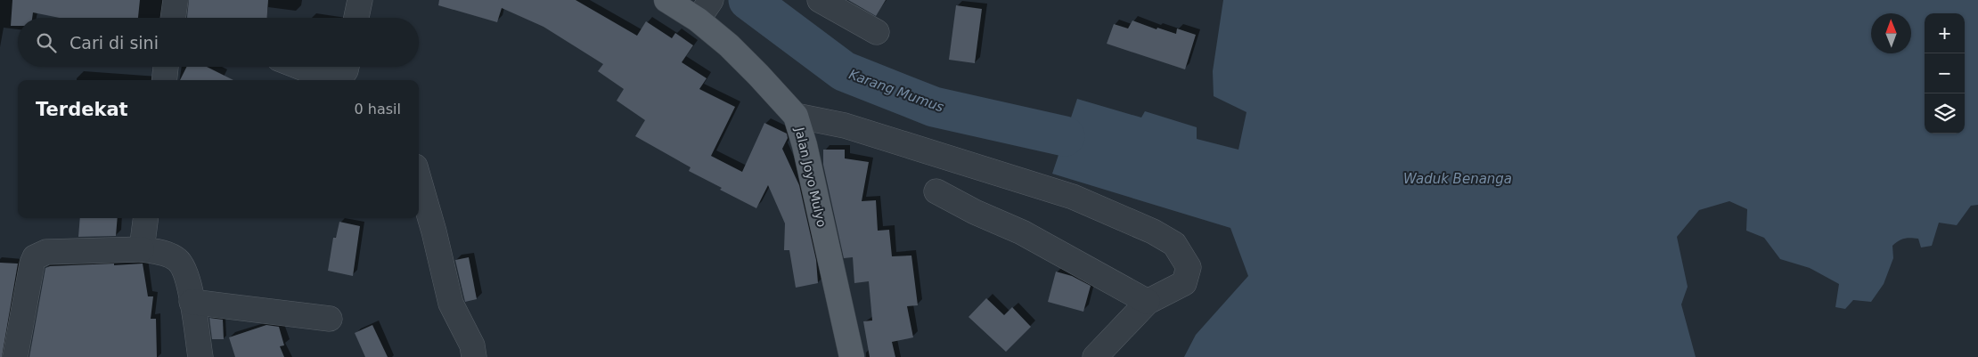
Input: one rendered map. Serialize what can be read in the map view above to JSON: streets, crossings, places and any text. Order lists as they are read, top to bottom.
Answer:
{
  "streets": {
    "main road": ["Jalan Joyo Mulyo"]
  },
  "water": ["Karang Mumus", "Waduk Benanga"],
  "north": "top",
  "page": {
    "map_buttons": ["+", "−"],
    "search": "Cari di sini",
    "heading": ["Terdekat", "0 hasil"]
  }
}
